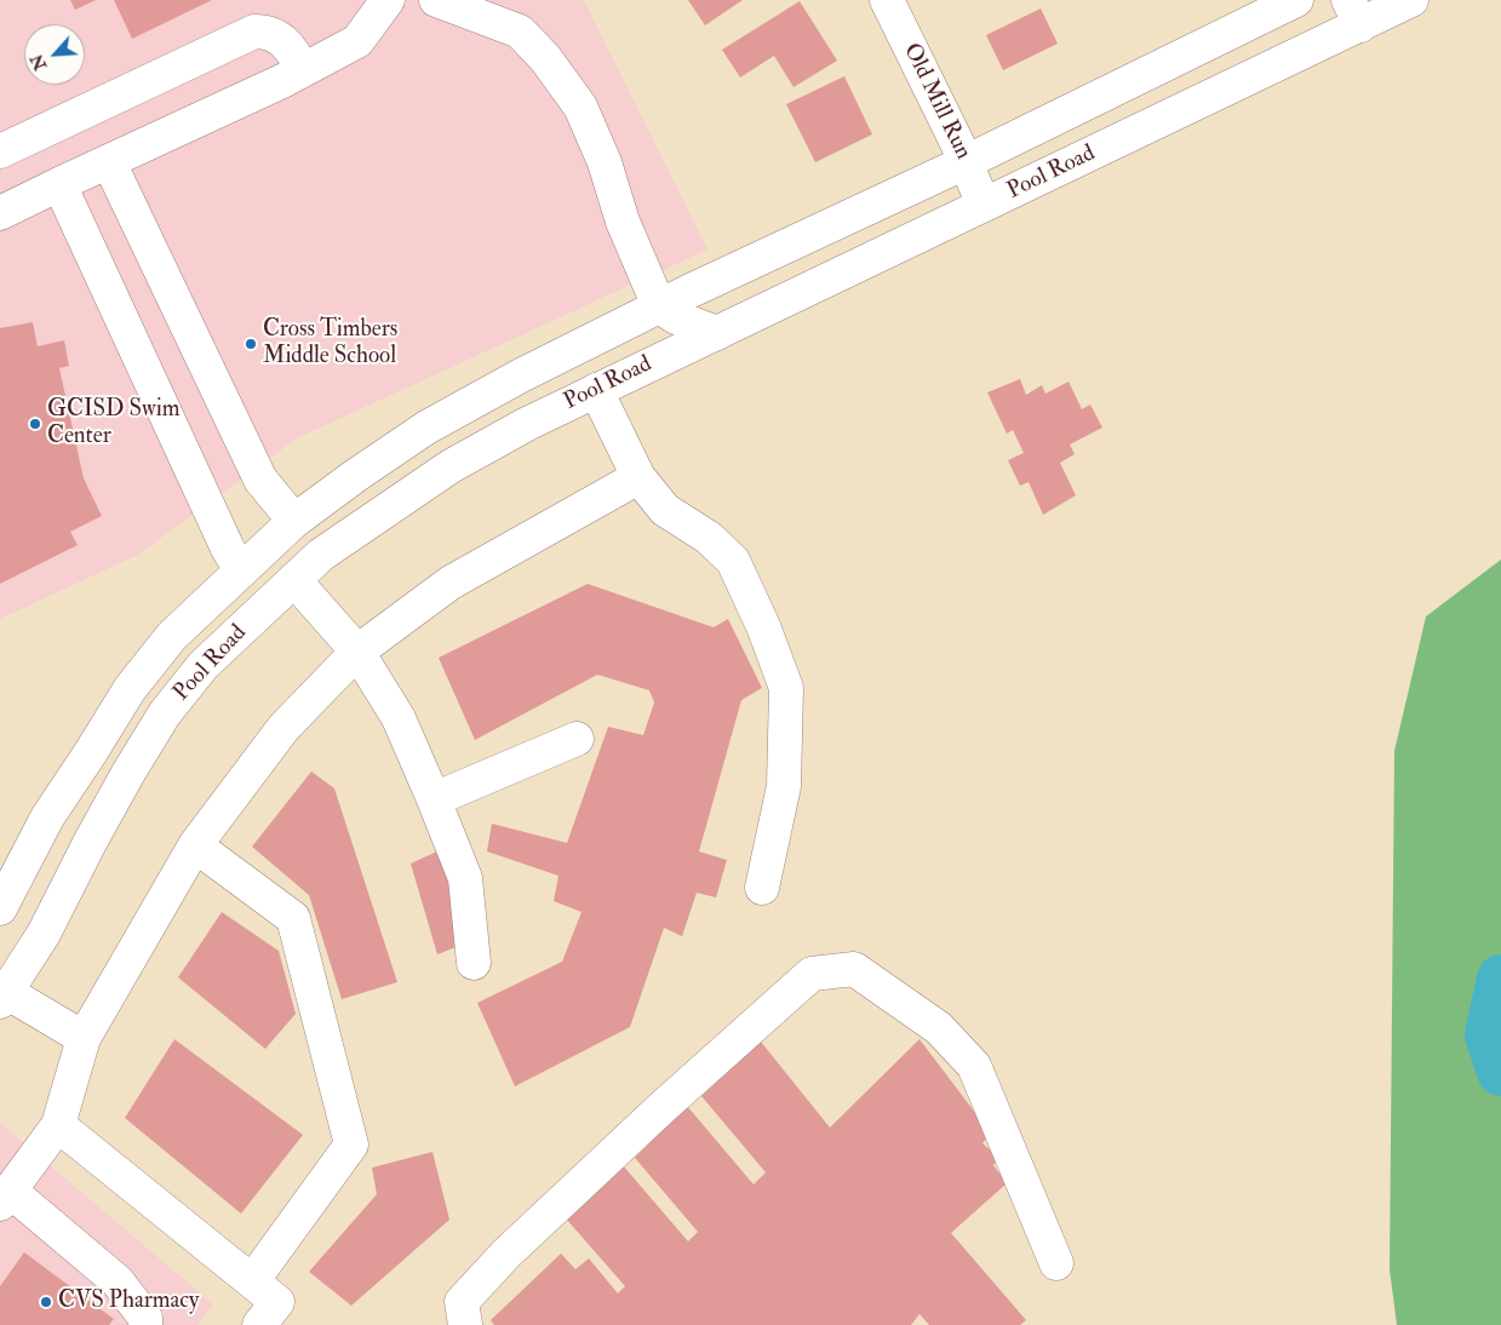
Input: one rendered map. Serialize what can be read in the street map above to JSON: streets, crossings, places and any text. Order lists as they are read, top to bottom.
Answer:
{
  "streets": {
    "main road": ["Old Mill Run", "Pool Road"]
  },
  "crossings": [
    ["Old Mill Run", "Pool Road"]
  ],
  "places": ["Cross Timbers Middle School", "GCISD Swim Center", "CVS Pharmacy"],
  "north": "bottom left"
}
